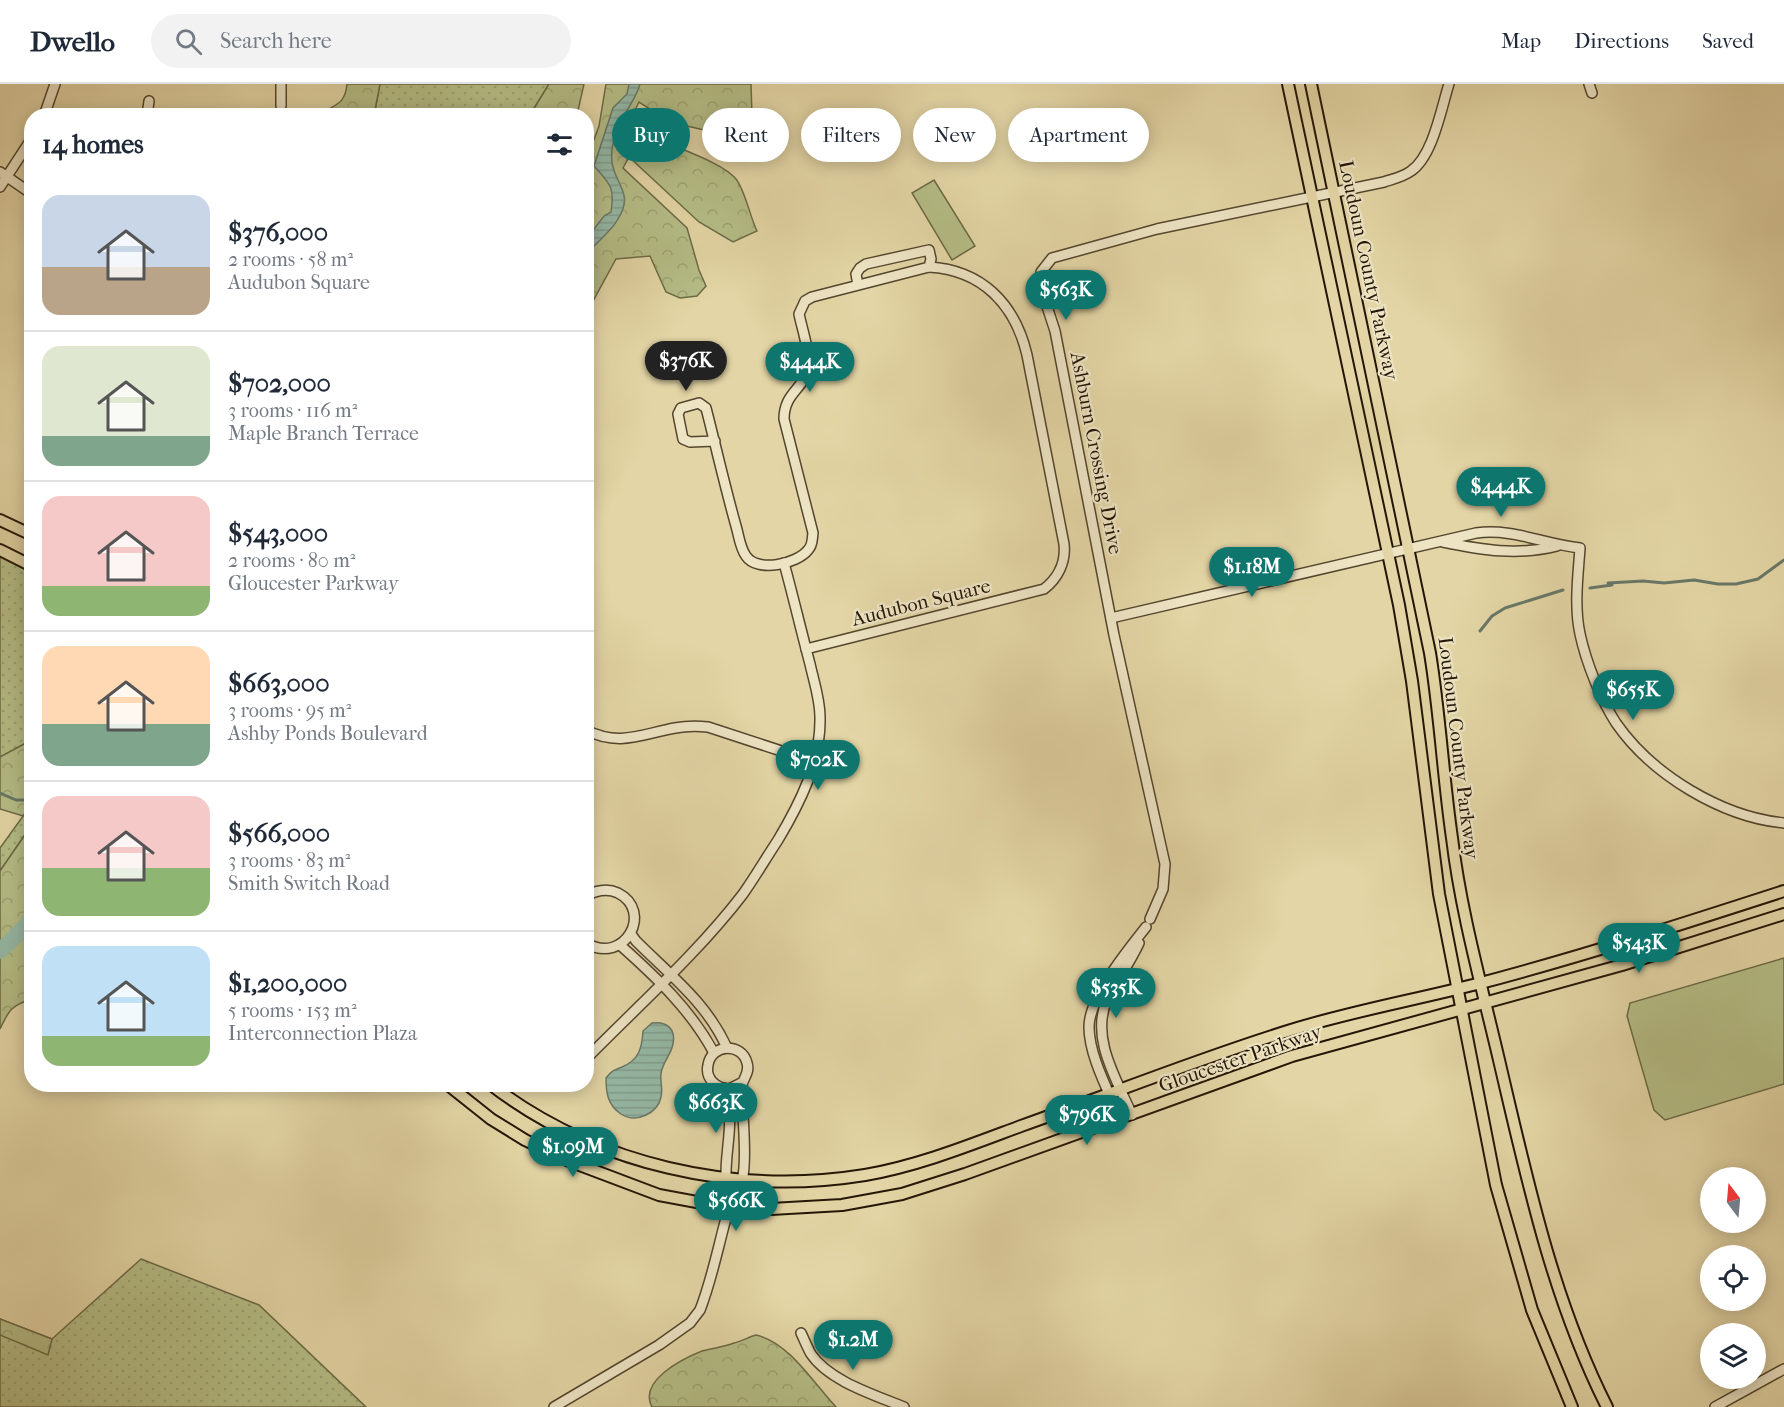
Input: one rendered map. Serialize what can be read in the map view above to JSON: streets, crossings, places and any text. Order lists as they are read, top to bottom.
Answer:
{
  "streets": {
    "main road": ["Loudoun County Parkway", "Gloucester Parkway"],
    "street": ["Ashburn Crossing Drive", "Audubon Square"]
  },
  "crossings": [
    ["Loudoun County Parkway", "Ashburn Crossing Drive"],
    ["Loudoun County Parkway", "Gloucester Parkway"]
  ],
  "north": "top",
  "page": {
    "header": "Dwello",
    "search": "Search here",
    "nav": ["Map", "Directions", "Saved"],
    "chip": [
      "Buy",
      "Rent",
      "Filters",
      "New",
      "Apartment"
    ],
    "heading": "14 homes",
    "list": [
      {
        "name": "$376,000",
        "note": "2 rooms · 58 m² · Audubon Square"
      },
      {
        "name": "$702,000",
        "note": "3 rooms · 116 m² · Maple Branch Terrace"
      },
      {
        "name": "$543,000",
        "note": "2 rooms · 80 m² · Gloucester Parkway"
      },
      {
        "name": "$663,000",
        "note": "3 rooms · 95 m² · Ashby Ponds Boulevard"
      },
      {
        "name": "$566,000",
        "note": "3 rooms · 83 m² · Smith Switch Road"
      },
      {
        "name": "$1,200,000",
        "note": "5 rooms · 153 m² · Interconnection Plaza"
      }
    ],
    "price": [
      "$563K",
      "$376K",
      "$444K",
      "$444K",
      "$1.18M",
      "$655K",
      "$702K",
      "$543K",
      "$535K",
      "$663K",
      "$796K",
      "$1.09M",
      "$566K",
      "$1.2M"
    ]
  }
}
